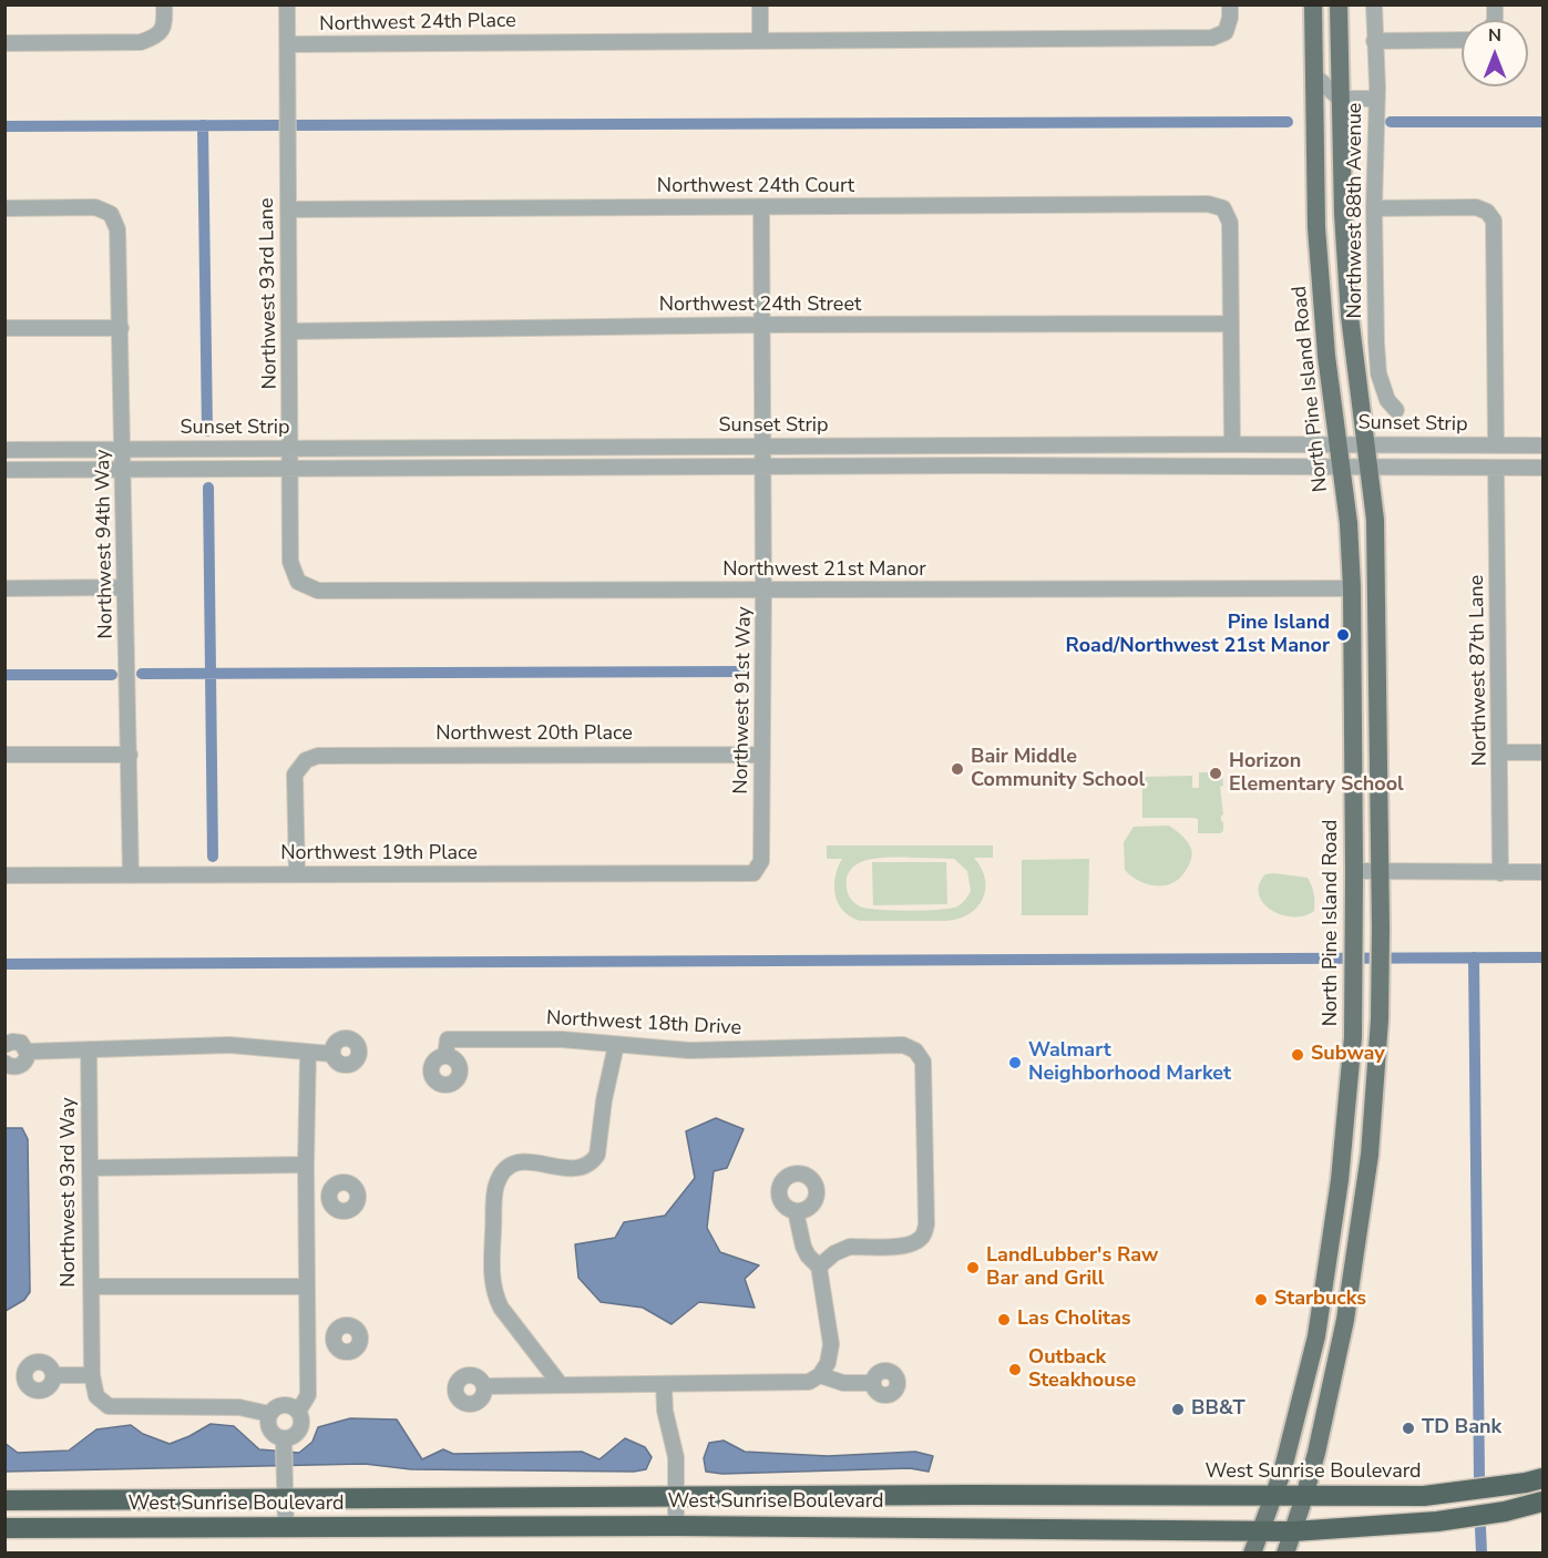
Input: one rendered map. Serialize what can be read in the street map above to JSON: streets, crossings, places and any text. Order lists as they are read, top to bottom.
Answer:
{
  "streets": {
    "highway": ["West Sunrise Boulevard"],
    "main road": ["North Pine Island Road"],
    "street": [
      "Northwest 24th Place",
      "Northwest 24th Court",
      "Northwest 88th Avenue",
      "Northwest 93rd Lane",
      "Northwest 24th Street",
      "Sunset Strip",
      "Northwest 94th Way",
      "Northwest 21st Manor",
      "Northwest 87th Lane",
      "Northwest 91st Way",
      "Northwest 20th Place",
      "Northwest 19th Place",
      "Northwest 18th Drive",
      "Northwest 93rd Way"
    ]
  },
  "crossings": [
    ["Northwest 24th Place", "Northwest 93rd Lane"],
    ["Northwest 24th Court", "Northwest 93rd Lane"],
    ["Northwest 24th Court", "Northwest 24th Street"],
    ["Northwest 24th Court", "Northwest 91st Way"],
    ["Northwest 93rd Lane", "Northwest 24th Street"],
    ["Northwest 93rd Lane", "Sunset Strip"],
    ["Northwest 93rd Lane", "Northwest 21st Manor"],
    ["Northwest 24th Street", "Northwest 91st Way"],
    ["North Pine Island Road", "Sunset Strip"],
    ["North Pine Island Road", "Northwest 21st Manor"],
    ["North Pine Island Road", "West Sunrise Boulevard"],
    ["Sunset Strip", "Northwest 94th Way"],
    ["Sunset Strip", "Northwest 87th Lane"],
    ["Sunset Strip", "Northwest 91st Way"],
    ["Northwest 94th Way", "Northwest 19th Place"],
    ["Northwest 21st Manor", "Northwest 91st Way"],
    ["Northwest 91st Way", "Northwest 20th Place"],
    ["Northwest 91st Way", "Northwest 19th Place"],
    ["Northwest 20th Place", "Northwest 19th Place"]
  ],
  "places": [
    "Pine Island Road/Northwest 21st Manor",
    "Bair Middle Community School",
    "Horizon Elementary School",
    "Subway",
    "Walmart Neighborhood Market",
    "LandLubber's Raw Bar and Grill",
    "Starbucks",
    "Las Cholitas",
    "Outback Steakhouse",
    "BB&T",
    "TD Bank"
  ],
  "north": "top"
}
